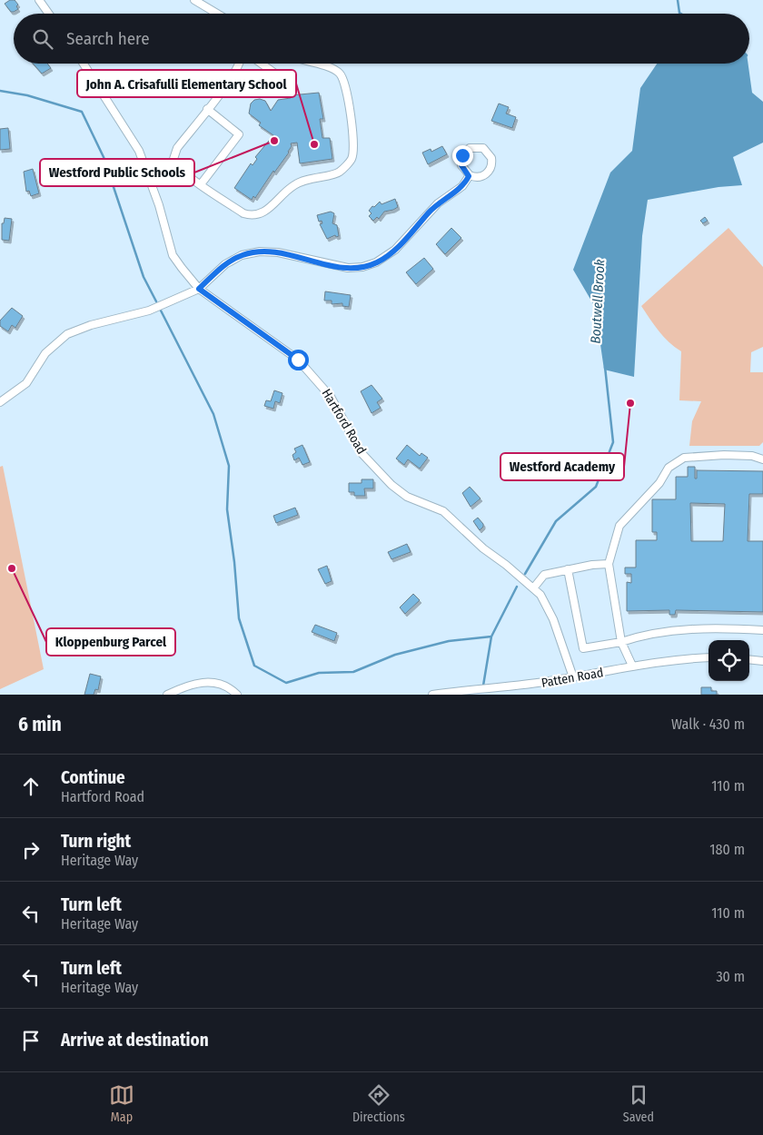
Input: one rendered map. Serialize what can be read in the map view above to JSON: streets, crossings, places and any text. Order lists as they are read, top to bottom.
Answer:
{
  "streets": {
    "street": ["Hartford Road", "Patten Road"]
  },
  "crossings": [
    ["Hartford Road", "Patten Road"]
  ],
  "water": ["Boutwell Brook"],
  "places": [
    "Westford Public Schools",
    "John A. Crisafulli Elementary School",
    "Westford Academy",
    "Kloppenburg Parcel"
  ],
  "page": {
    "search": "Search here",
    "heading": ["6 min", "Walk · 430 m"],
    "list": [
      ["Continue", "Hartford Road", "110 m"],
      ["Turn right", "Heritage Way", "180 m"],
      ["Turn left", "Heritage Way", "110 m"],
      ["Turn left", "Heritage Way", "30 m"],
      "Arrive at destination"
    ],
    "nav": ["Map", "Directions", "Saved"]
  }
}
